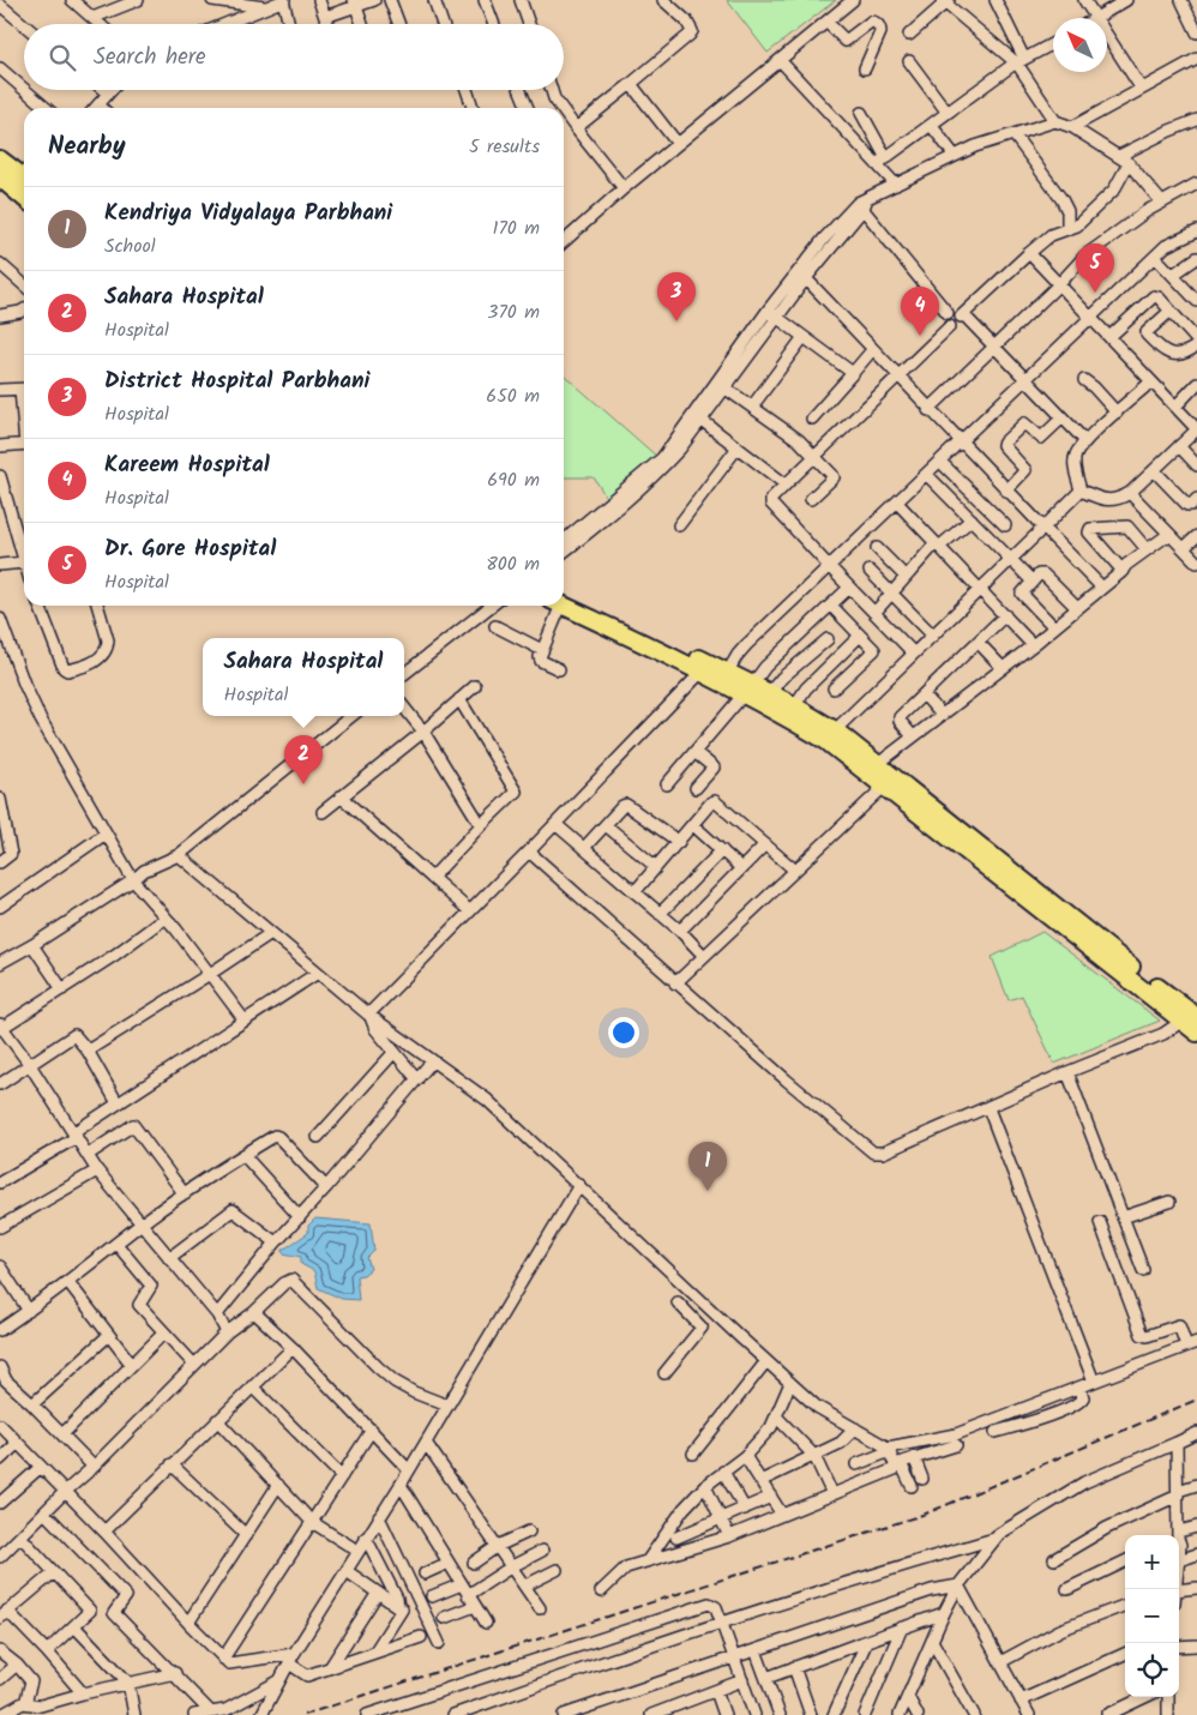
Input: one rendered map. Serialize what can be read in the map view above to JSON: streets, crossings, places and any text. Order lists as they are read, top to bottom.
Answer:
{
  "north": "top left",
  "page": {
    "search": "Search here",
    "heading": ["Nearby", "5 results"],
    "list": [
      {
        "mark": "1",
        "name": "Kendriya Vidyalaya Parbhani",
        "note": "School",
        "value": "170 m"
      },
      {
        "mark": "2",
        "name": "Sahara Hospital",
        "note": "Hospital",
        "value": "370 m"
      },
      {
        "mark": "3",
        "name": "District Hospital Parbhani",
        "note": "Hospital",
        "value": "650 m"
      },
      {
        "mark": "4",
        "name": "Kareem Hospital",
        "note": "Hospital",
        "value": "690 m"
      },
      {
        "mark": "5",
        "name": "Dr. Gore Hospital",
        "note": "Hospital",
        "value": "800 m"
      }
    ],
    "pins": [
      "5",
      "3",
      "4",
      "2",
      "1"
    ],
    "popup": ["Sahara Hospital", "Hospital"],
    "map_buttons": ["+", "−"]
  }
}
